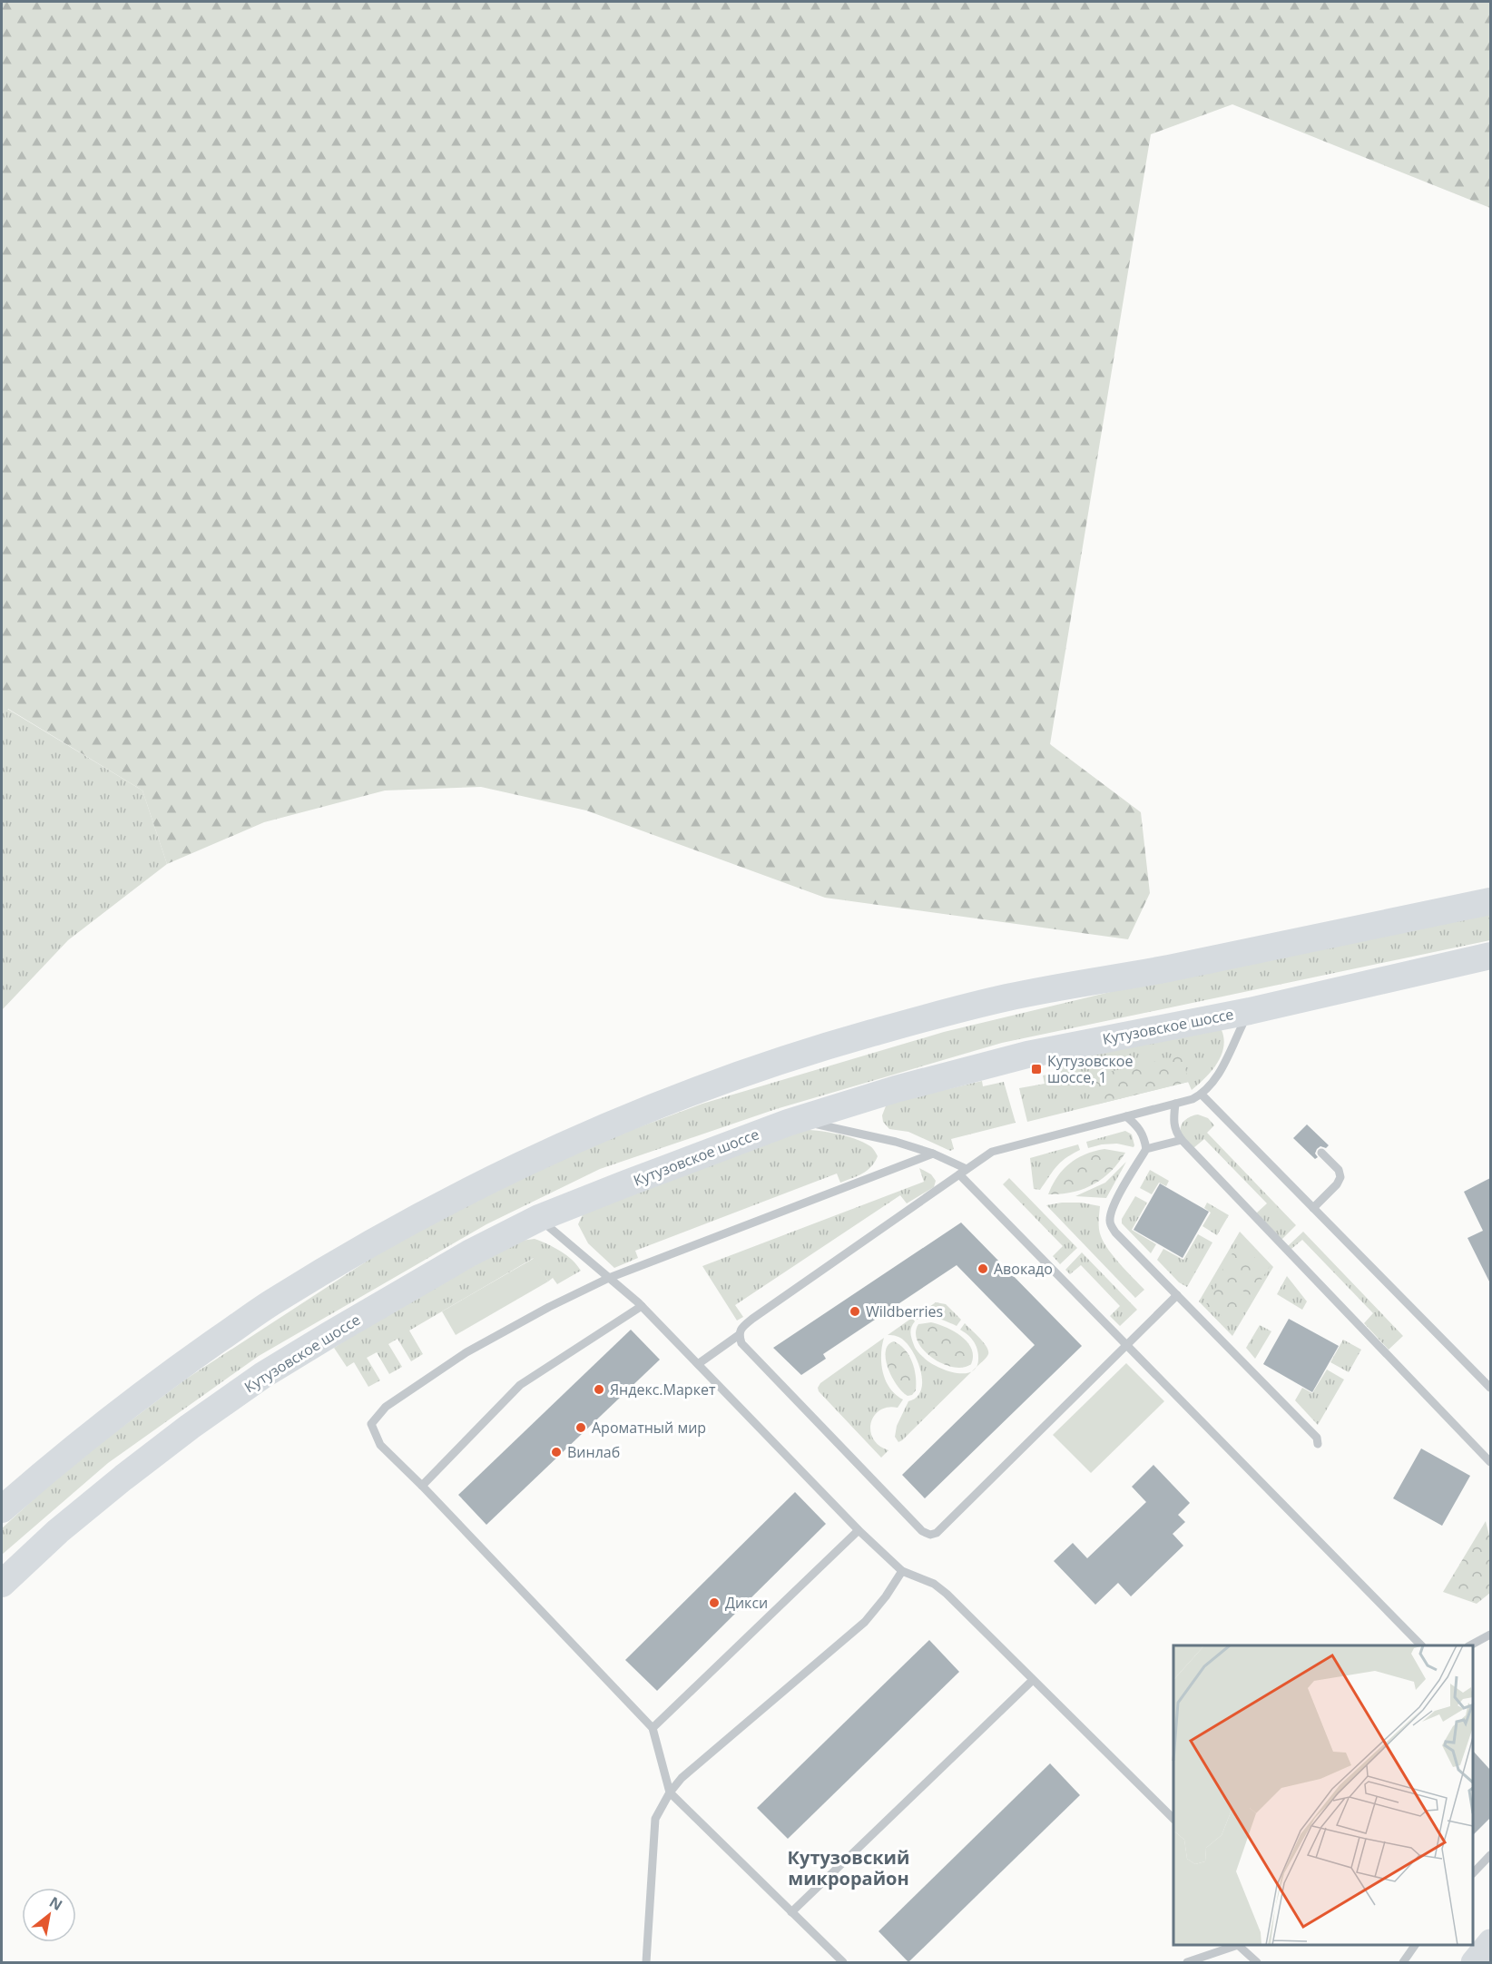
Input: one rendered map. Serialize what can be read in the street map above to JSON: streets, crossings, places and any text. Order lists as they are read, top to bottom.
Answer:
{
  "streets": {
    "main road": ["Кутузовское шоссе"]
  },
  "districts": ["Кутузовский микрорайон"],
  "places": {
    "transit": ["Кутузовское шоссе, 1"],
    "other": [
      "Авокадо",
      "Wildberries",
      "Яндекс.Маркет",
      "Ароматный мир",
      "Винлаб",
      "Дикси"
    ]
  },
  "north": "top right"
}
